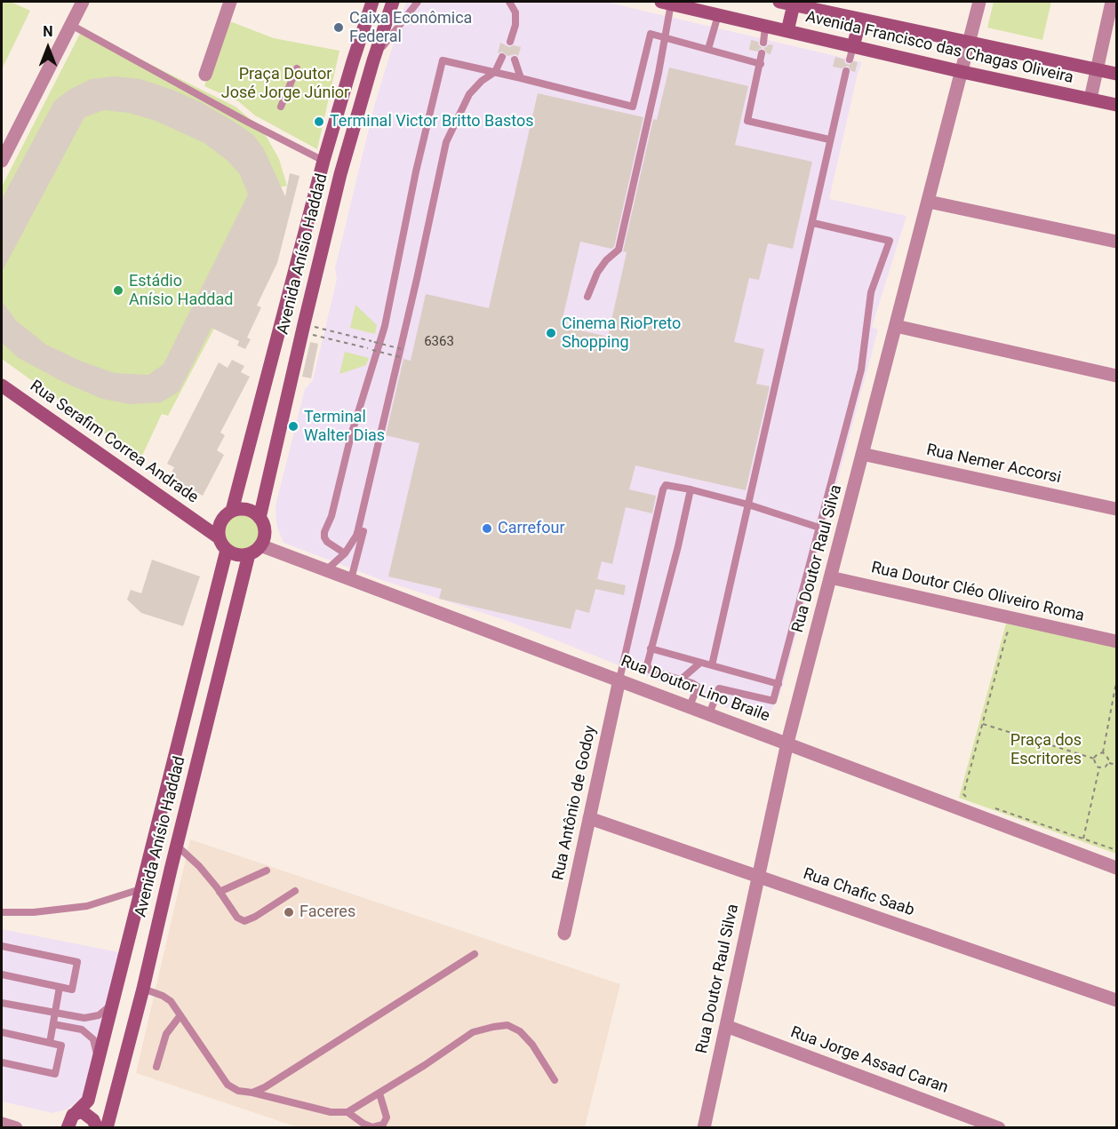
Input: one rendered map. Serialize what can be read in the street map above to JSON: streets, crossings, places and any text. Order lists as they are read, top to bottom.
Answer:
{
  "streets": {
    "main road": ["Avenida Francisco das Chagas Oliveira", "Avenida Anísio Haddad", "Rua Serafim Correa Andrade"],
    "street": [
      "Rua Nemer Accorsi",
      "Rua Doutor Raul Silva",
      "Rua Doutor Cléo Oliveiro Roma",
      "Rua Doutor Lino Braile",
      "Rua Antônio de Godoy",
      "Rua Chafic Saab",
      "Rua Jorge Assad Caran"
    ]
  },
  "crossings": [
    ["Avenida Francisco das Chagas Oliveira", "Rua Doutor Raul Silva"],
    ["Avenida Anísio Haddad", "Rua Serafim Correa Andrade"],
    ["Avenida Anísio Haddad", "Rua Doutor Lino Braile"],
    ["Rua Serafim Correa Andrade", "Rua Doutor Lino Braile"],
    ["Rua Nemer Accorsi", "Rua Doutor Raul Silva"],
    ["Rua Doutor Raul Silva", "Rua Doutor Cléo Oliveiro Roma"],
    ["Rua Doutor Raul Silva", "Rua Doutor Lino Braile"],
    ["Rua Doutor Raul Silva", "Rua Chafic Saab"],
    ["Rua Doutor Raul Silva", "Rua Jorge Assad Caran"],
    ["Rua Doutor Lino Braile", "Rua Antônio de Godoy"],
    ["Rua Antônio de Godoy", "Rua Chafic Saab"]
  ],
  "parks": ["Praça Doutor José Jorge Júnior", "Praça dos Escritores"],
  "places": [
    "Caixa Econômica Federal",
    "Terminal Victor Britto Bastos",
    "Estádio Anísio Haddad",
    "Cinema RioPreto Shopping",
    "Terminal Walter Dias",
    "Carrefour",
    "Faceres"
  ],
  "house_numbers": ["6363"],
  "north": "top"
}
